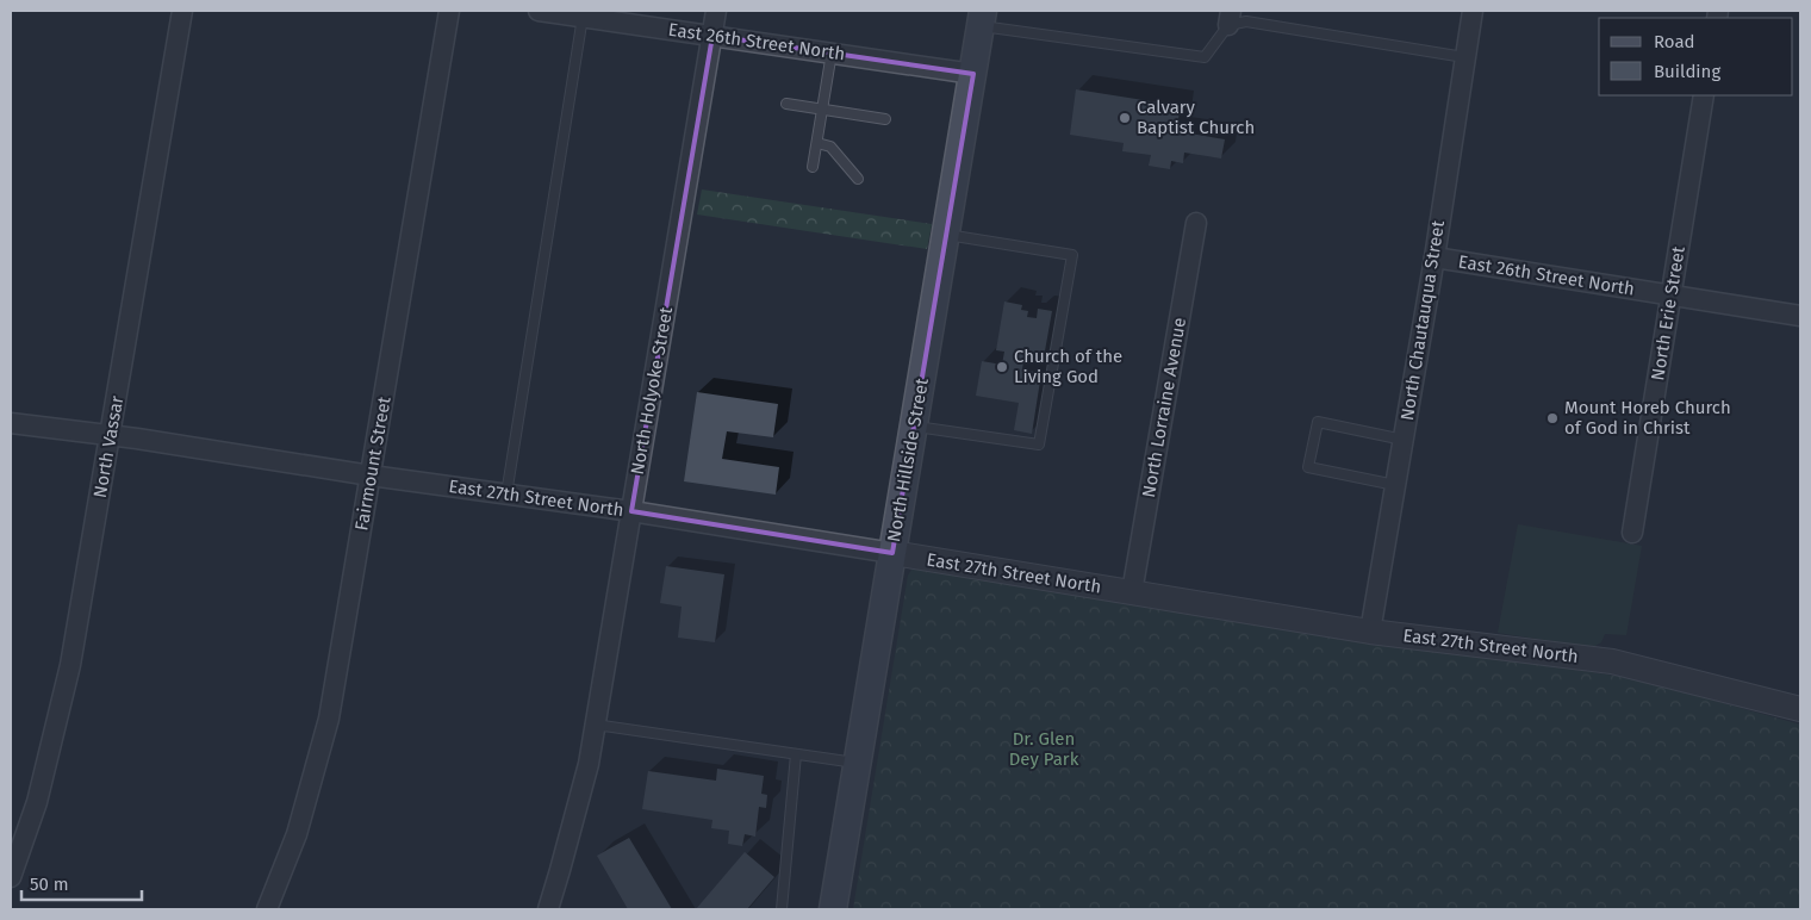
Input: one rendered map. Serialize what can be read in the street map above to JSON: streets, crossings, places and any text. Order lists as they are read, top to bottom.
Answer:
{
  "streets": {
    "main road": ["North Hillside Street"],
    "street": [
      "East 26th Street North",
      "North Erie Street",
      "North Chautauqua Street",
      "North Holyoke Street",
      "North Lorraine Avenue",
      "North Vassar",
      "Fairmount Street",
      "East 27th Street North"
    ]
  },
  "crossings": [
    ["East 26th Street North", "North Erie Street"],
    ["East 26th Street North", "North Chautauqua Street"],
    ["East 26th Street North", "North Holyoke Street"],
    ["East 26th Street North", "North Hillside Street"],
    ["North Chautauqua Street", "East 27th Street North"],
    ["North Holyoke Street", "East 27th Street North"],
    ["North Lorraine Avenue", "East 27th Street North"],
    ["North Vassar", "East 27th Street North"],
    ["North Hillside Street", "East 27th Street North"],
    ["Fairmount Street", "East 27th Street North"]
  ],
  "parks": ["Dr. Glen Dey Park"],
  "places": ["Calvary Baptist Church", "Church of the Living God", "Mount Horeb Church of God in Christ"],
  "legend": ["Road", "Building"],
  "scale_bar": "50 m"
}
